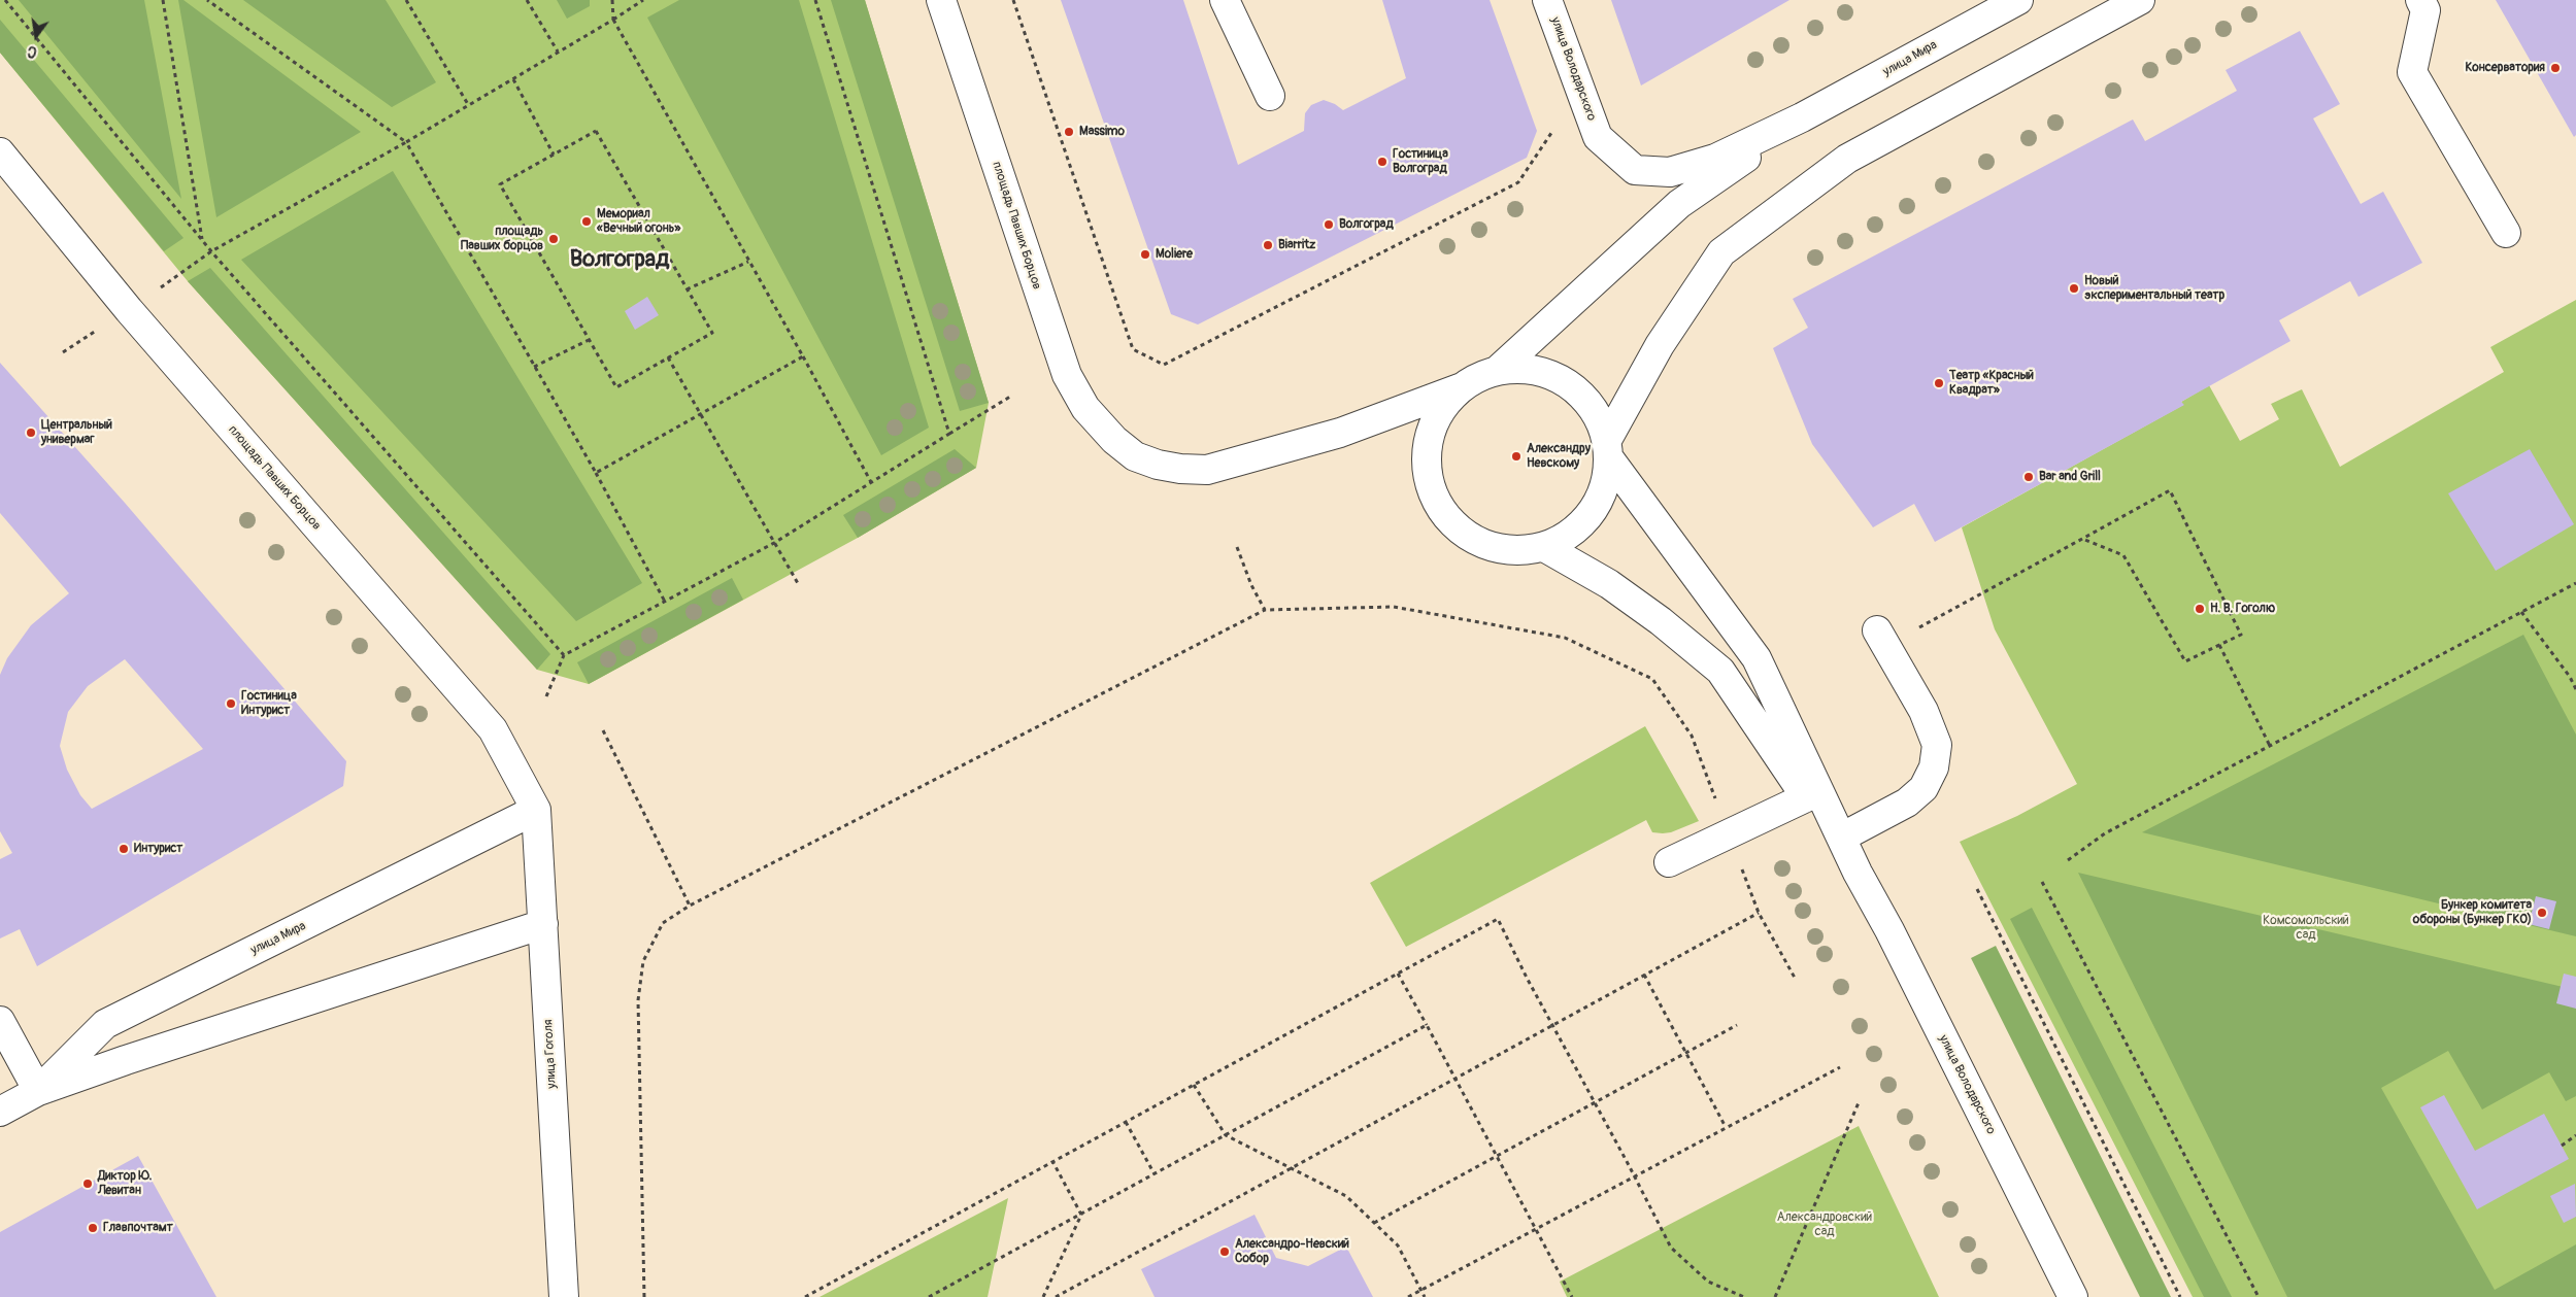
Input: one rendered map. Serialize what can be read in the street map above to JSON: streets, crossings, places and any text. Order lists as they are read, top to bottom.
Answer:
{
  "streets": {
    "street": [
      "улица Мира",
      "улица Володарского",
      "площадь Павших Борцов",
      "улица Гоголя"
    ]
  },
  "crossings": [
    ["улица Мира", "улица Володарского"],
    ["улица Мира", "площадь Павших Борцов"],
    ["улица Мира", "улица Гоголя"],
    ["площадь Павших Борцов", "улица Гоголя"]
  ],
  "districts": ["Волгоград"],
  "parks": ["Комсомольский сад", "Александровский сад"],
  "places": [
    "Консерватория",
    "Massimo",
    "Гостиница Волгоград",
    "Мемориал «Вечный огонь»",
    "Волгоград",
    "площадь Павших борцов",
    "Biarritz",
    "Moliere",
    "Новый экспериментальный театр",
    "Театр «Красный Квадрат»",
    "Центральный универмаг",
    "Александру Невскому",
    "Bar and Grill",
    "Н. В. Гоголю",
    "Гостиница Интурист",
    "Интурист",
    "Бункер комитета обороны (Бункер ГКО)",
    "Диктор Ю. Левитан",
    "Главпочтамт",
    "Александро-Невский Собор"
  ],
  "north": "bottom"
}
